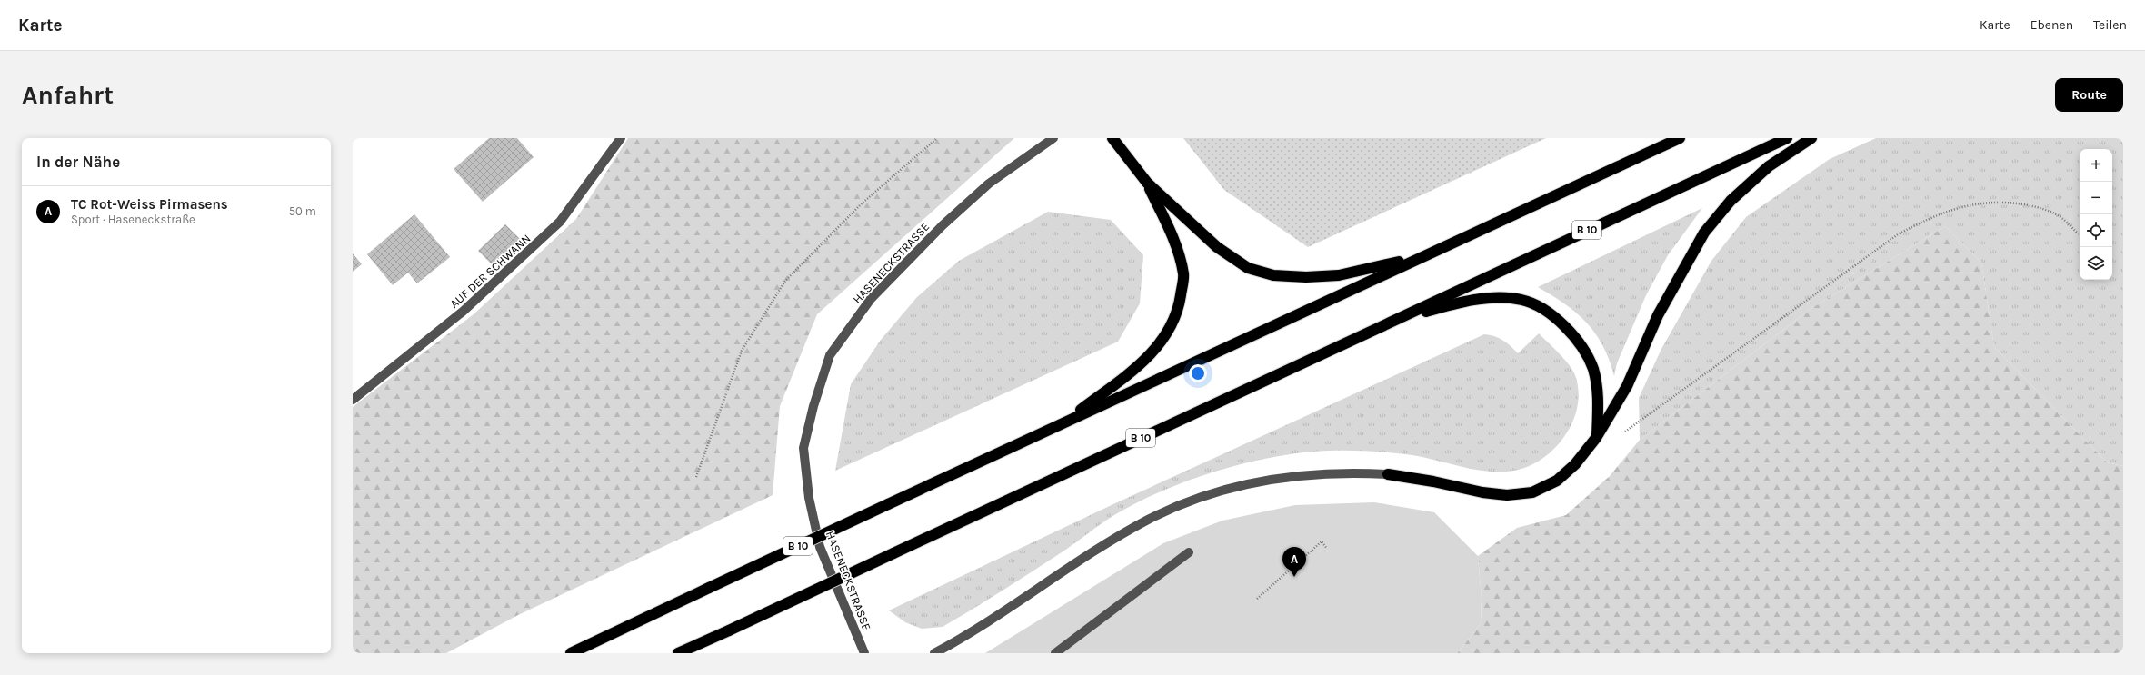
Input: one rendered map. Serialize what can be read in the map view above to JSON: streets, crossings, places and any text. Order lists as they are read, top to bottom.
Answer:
{
  "streets": {
    "highway": ["B 10"],
    "street": ["HASENECKSTRASSE", "AUF DER SCHWANN"]
  },
  "page": {
    "header": "Karte",
    "nav": ["Karte", "Ebenen", "Teilen"],
    "buttons": "Route",
    "title": "Anfahrt",
    "heading": "In der Nähe",
    "map_buttons": ["+", "−"],
    "list": [
      {
        "mark": "A",
        "name": "TC Rot-Weiss Pirmasens",
        "note": "Sport · Haseneckstraße",
        "value": "50 m"
      }
    ],
    "pins": "A"
  }
}
